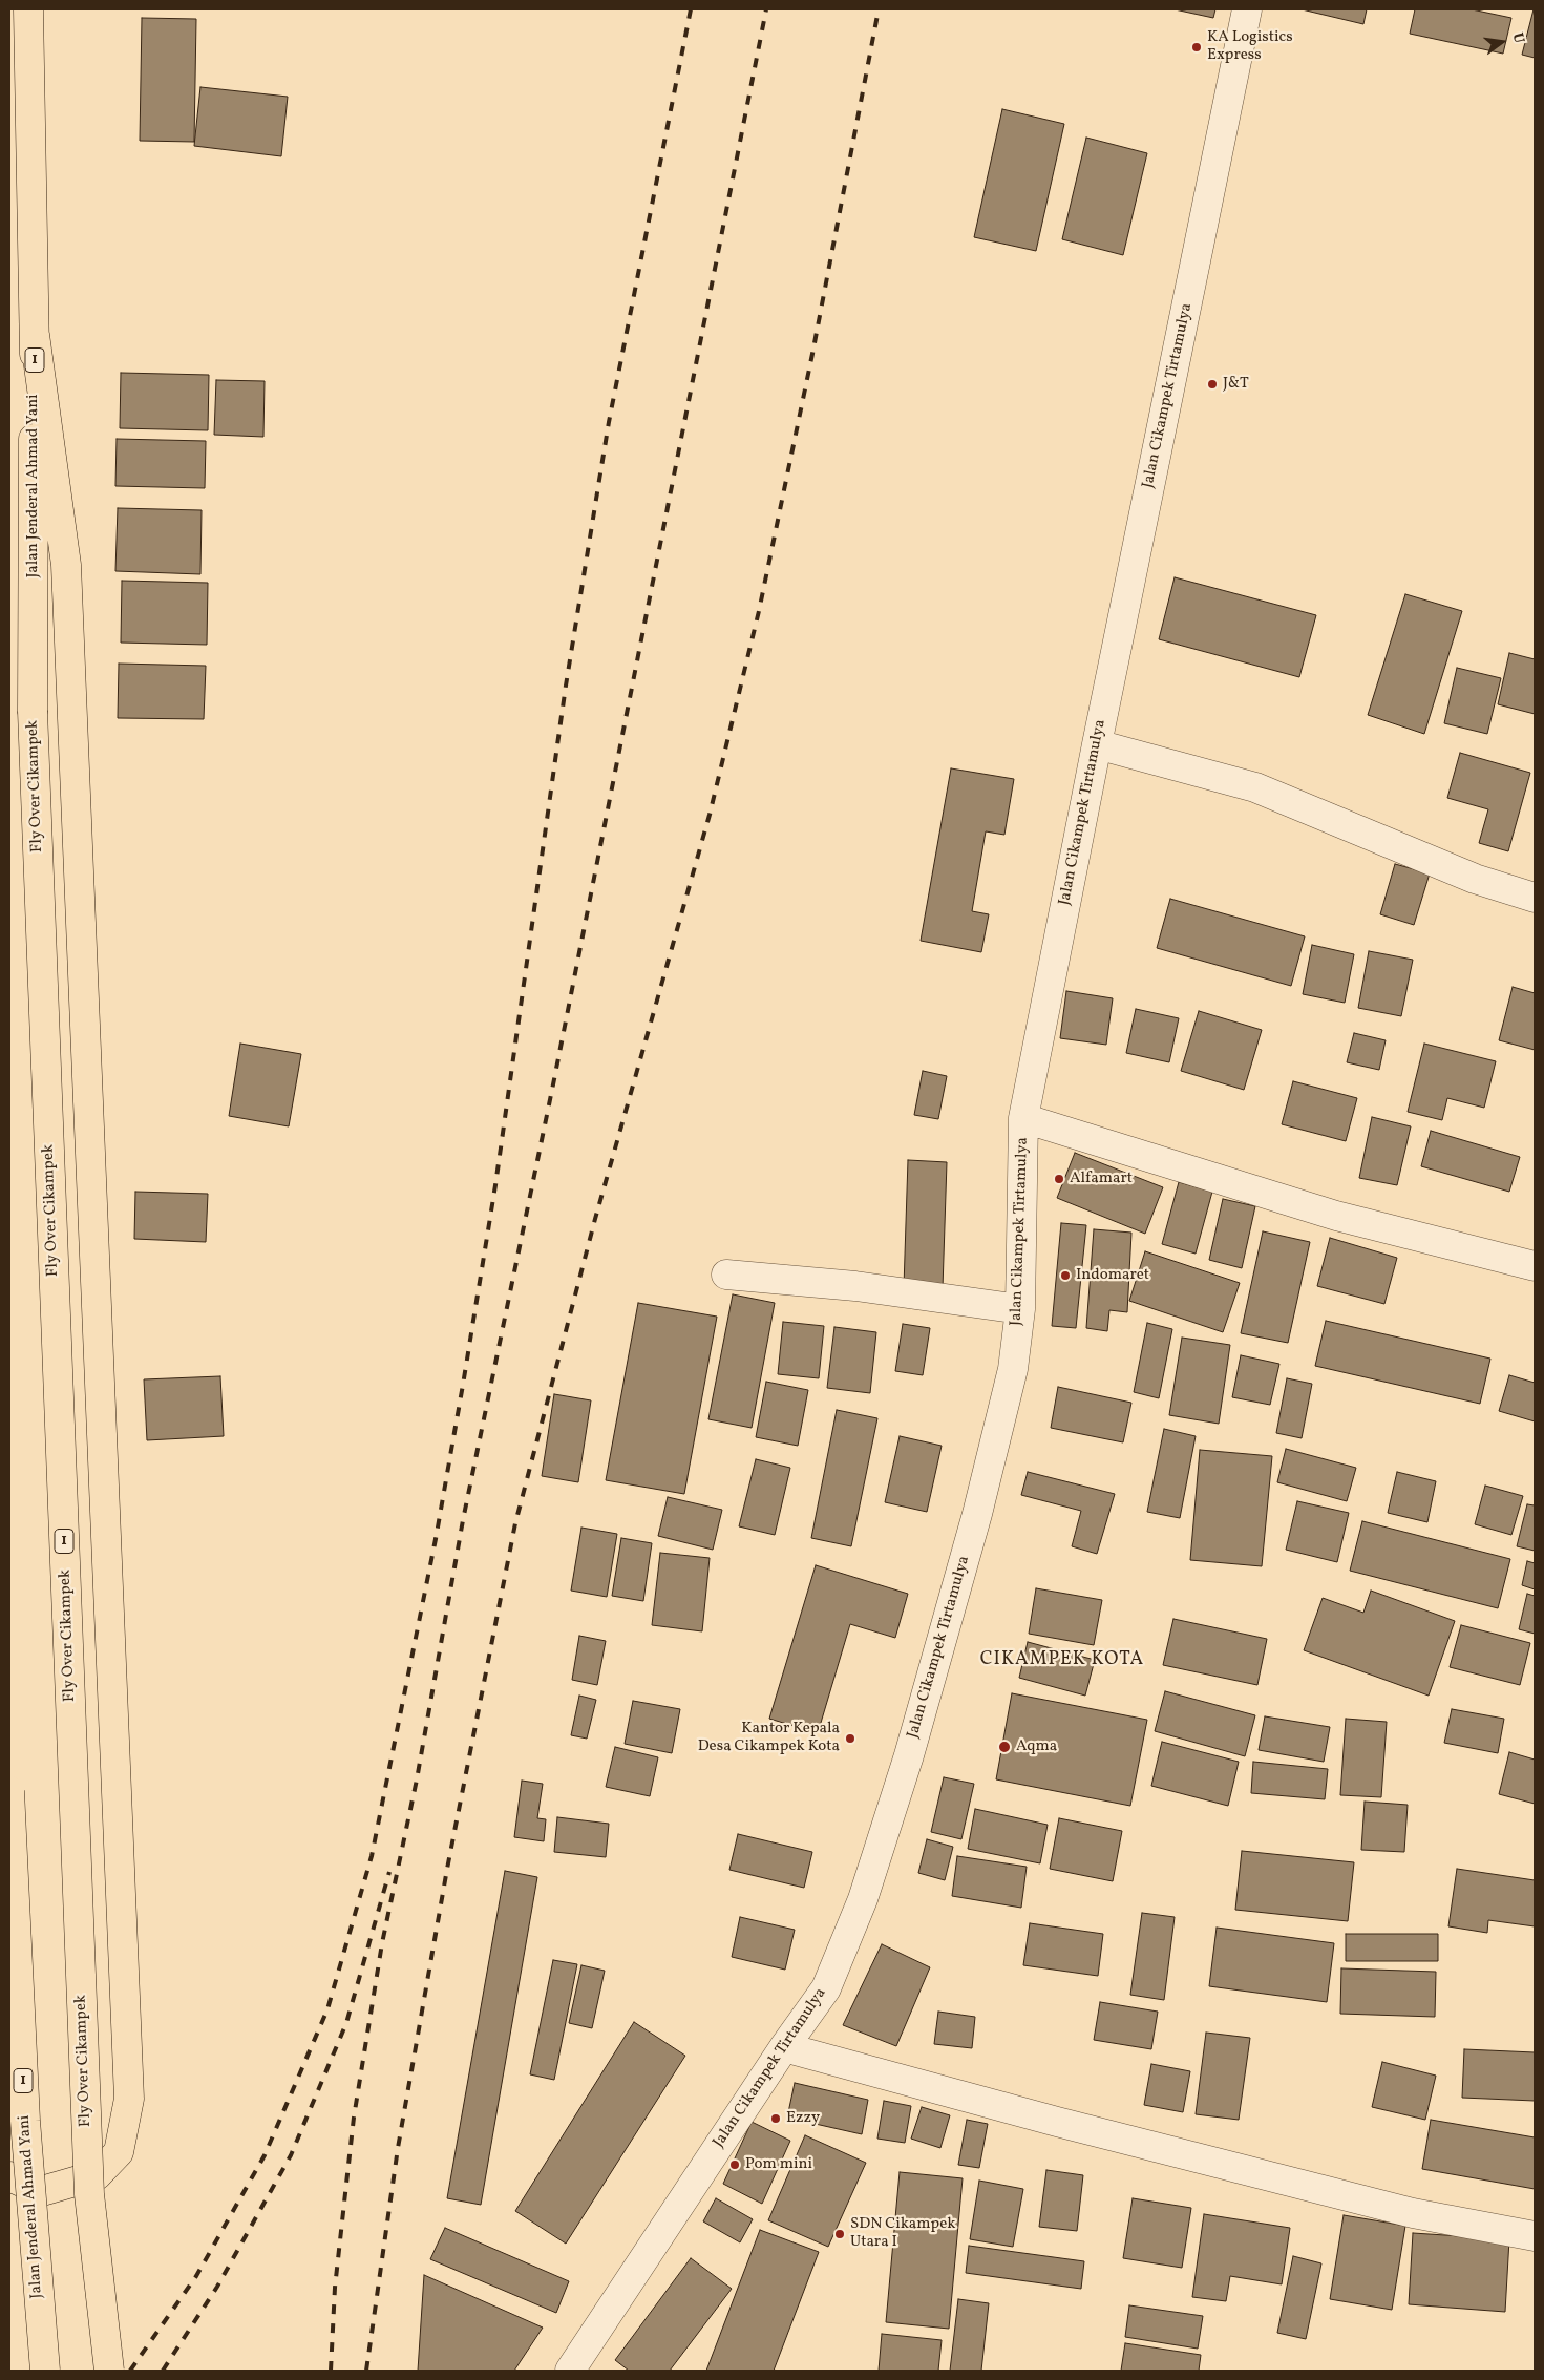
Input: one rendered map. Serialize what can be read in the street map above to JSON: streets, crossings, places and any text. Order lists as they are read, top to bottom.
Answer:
{
  "streets": {
    "highway": ["1", "Jalan Jenderal Ahmad Yani", "Fly Over Cikampek"],
    "street": ["Jalan Cikampek Tirtamulya"]
  },
  "crossings": [
    ["Jalan Jenderal Ahmad Yani", "Fly Over Cikampek"]
  ],
  "districts": ["CIKAMPEK KOTA"],
  "places": [
    "KA Logistics Express",
    "J&T",
    "Alfamart",
    "Indomaret",
    "Kantor Kepala Desa Cikampek Kota",
    "Aqma",
    "Ezzy",
    "Pom mini",
    "SDN Cikampek Utara I"
  ],
  "north": "right"
}
